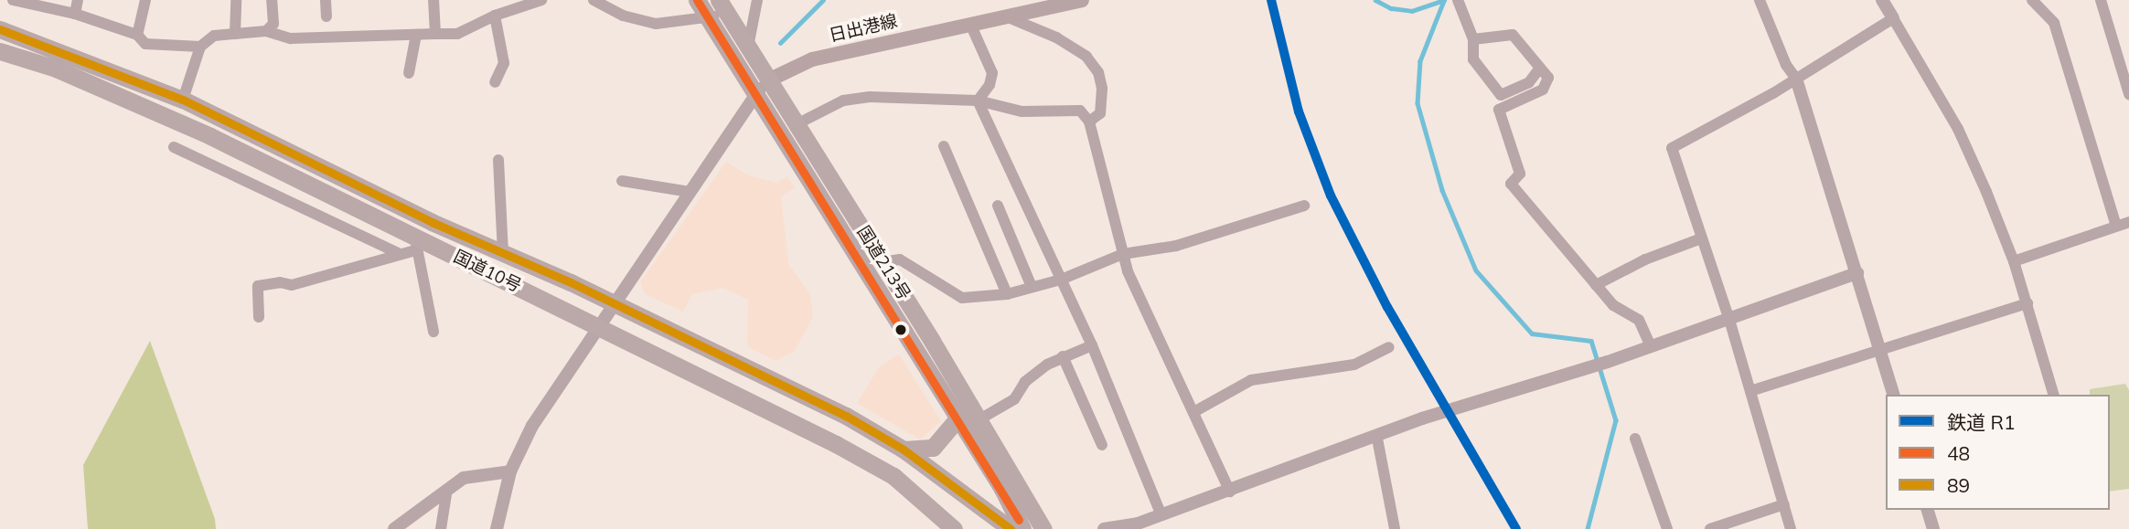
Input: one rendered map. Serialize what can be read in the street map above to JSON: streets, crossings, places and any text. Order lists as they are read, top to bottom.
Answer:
{
  "streets": {
    "highway": ["国道213号", "国道10号"],
    "main road": ["日出港線"]
  },
  "crossings": [
    ["日出港線", "国道213号"]
  ],
  "lines": ["rail line R1", "transit line 48", "transit line 89"],
  "legend": ["鉄道 R1", "48", "89"]
}
